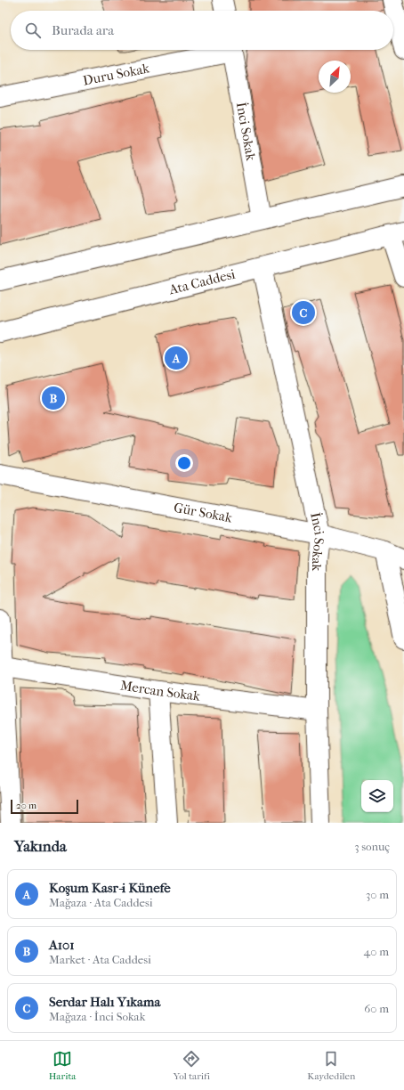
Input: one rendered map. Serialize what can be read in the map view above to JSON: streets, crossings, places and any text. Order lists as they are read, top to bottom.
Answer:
{
  "streets": {
    "street": [
      "Duru Sokak",
      "İnci Sokak",
      "Ata Caddesi",
      "Gür Sokak",
      "Mercan Sokak"
    ]
  },
  "crossings": [
    ["İnci Sokak", "Ata Caddesi"],
    ["İnci Sokak", "Gür Sokak"],
    ["İnci Sokak", "Mercan Sokak"]
  ],
  "scale_bar": "20 m",
  "north": "top right",
  "page": {
    "search": "Burada ara",
    "pins": ["C", "A", "B"],
    "scale": "20 m",
    "heading": ["Yakında", "3 sonuç"],
    "list": [
      {
        "mark": "A",
        "name": "Koşum Kasr-i Künefe",
        "note": "Mağaza · Ata Caddesi",
        "value": "30 m"
      },
      {
        "mark": "B",
        "name": "A101",
        "note": "Market · Ata Caddesi",
        "value": "40 m"
      },
      {
        "mark": "C",
        "name": "Serdar Halı Yıkama",
        "note": "Mağaza · İnci Sokak",
        "value": "60 m"
      }
    ],
    "nav": ["Harita", "Yol tarifi", "Kaydedilen"]
  }
}
